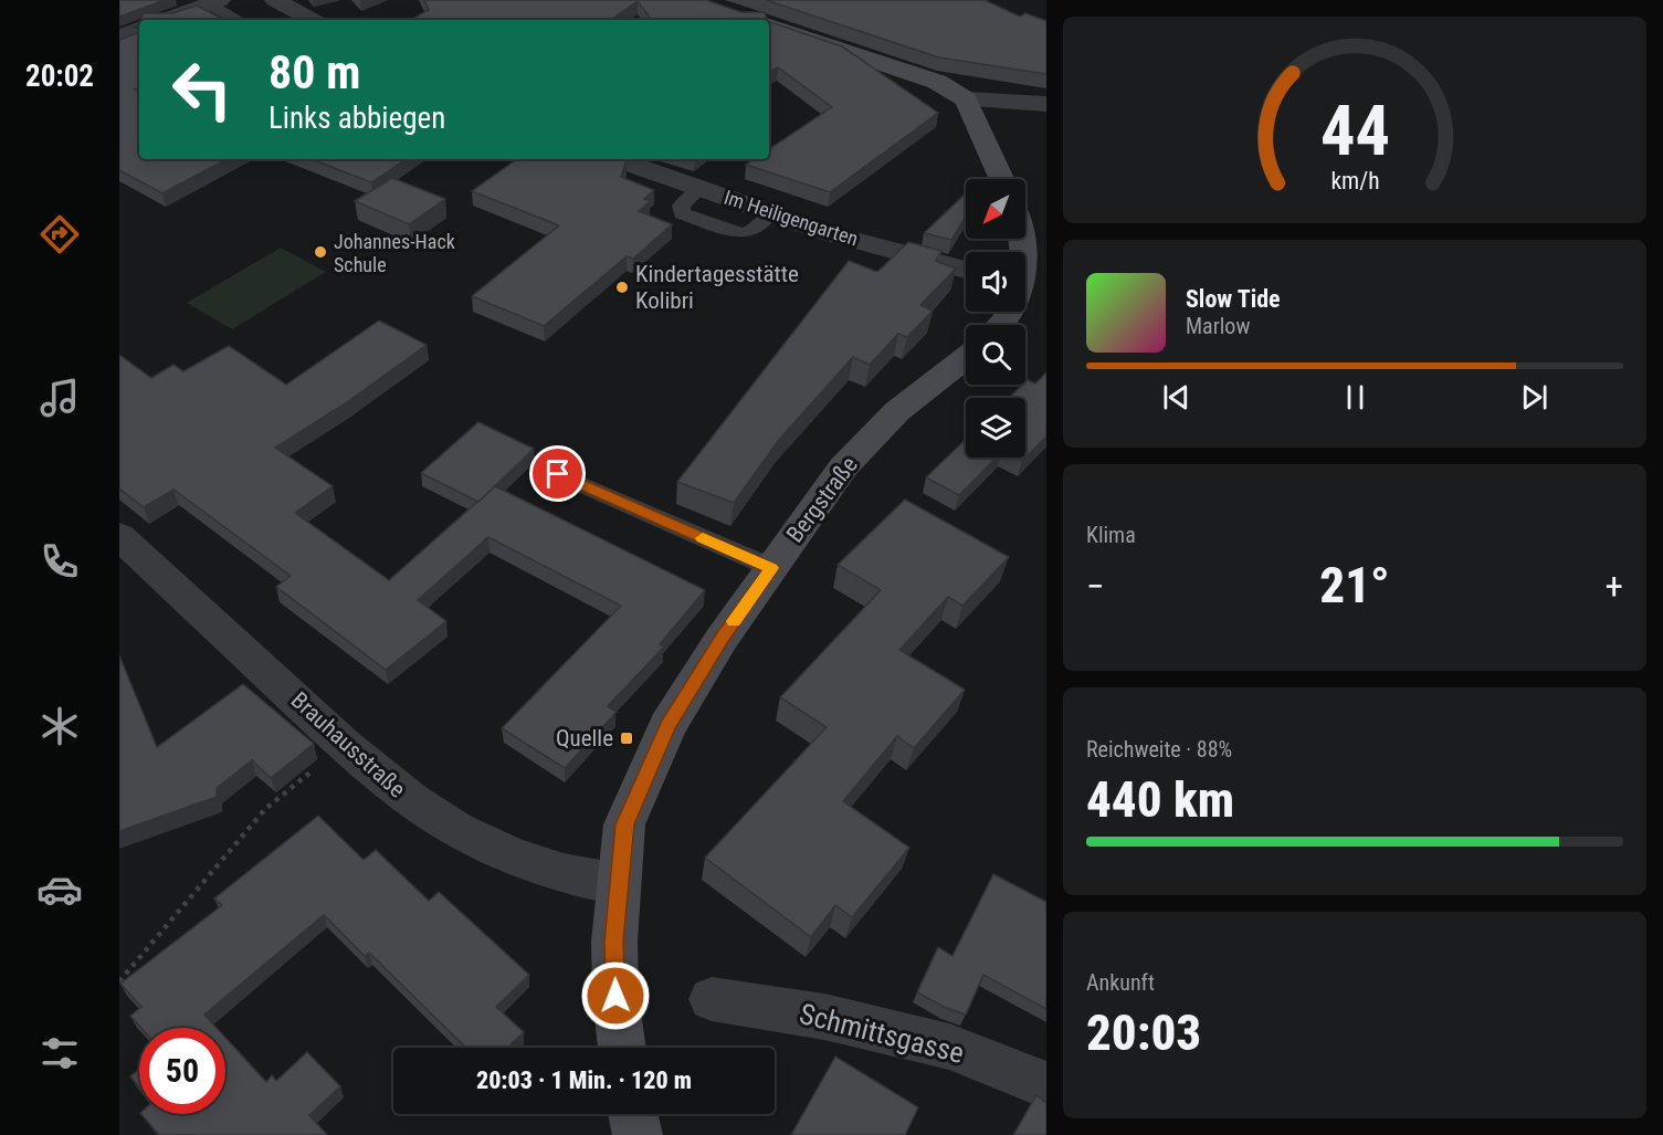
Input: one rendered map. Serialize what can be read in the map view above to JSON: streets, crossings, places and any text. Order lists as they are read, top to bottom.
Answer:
{
  "streets": {
    "main road": ["Bergstraße"],
    "street": ["Im Heiligengarten", "Brauhausstraße", "Schmittsgasse"]
  },
  "crossings": [
    ["Bergstraße", "Brauhausstraße"]
  ],
  "places": {
    "other": ["Johannes-Hack Schule", "Kindertagesstätte Kolibri"],
    "transit": ["Quelle"]
  },
  "north": "bottom left",
  "page": {
    "tabs": "20:02",
    "turn": ["80 m", "Links abbiegen"],
    "song": ["Slow Tide", "Marlow"],
    "tile": [
      "Klima",
      ["Reichweite · 88%", "440 km"],
      ["Ankunft", "20:03"]
    ],
    "heat": ["−", "21°", "+"],
    "limit": "50",
    "trip": "20:03 · 1 Min. · 120 m",
    "gauge": ["44", "km/h"]
  }
}
